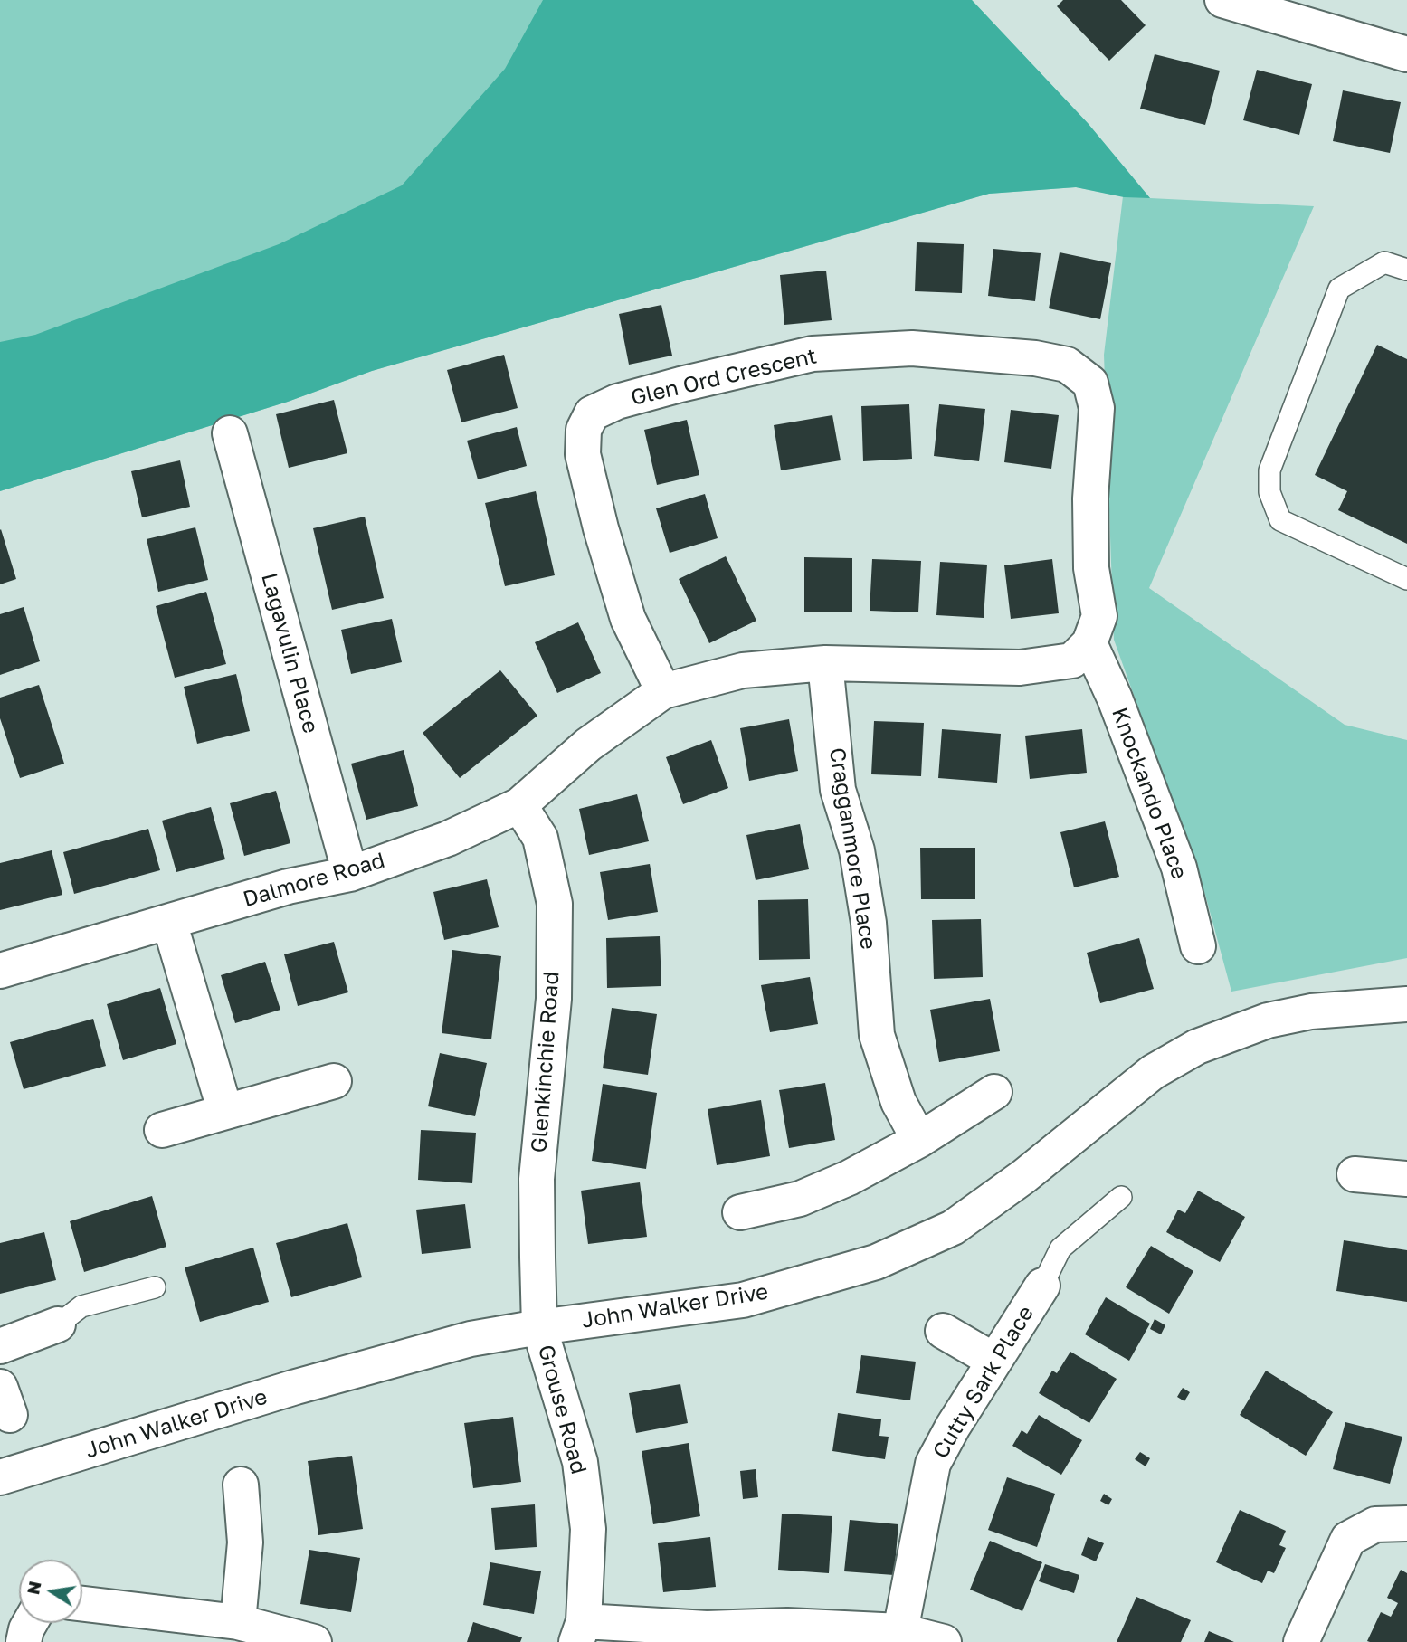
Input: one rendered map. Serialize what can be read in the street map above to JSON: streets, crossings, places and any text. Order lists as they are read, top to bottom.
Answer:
{
  "streets": {
    "street": [
      "Glen Ord Crescent",
      "Lagavulin Place",
      "Knockando Place",
      "Cragganmore Place",
      "Dalmore Road",
      "Glenkinchie Road",
      "John Walker Drive",
      "Cutty Sark Place",
      "Grouse Road"
    ]
  },
  "crossings": [
    ["Glen Ord Crescent", "Knockando Place"],
    ["Glen Ord Crescent", "Dalmore Road"],
    ["Lagavulin Place", "Dalmore Road"],
    ["Dalmore Road", "Glenkinchie Road"],
    ["Glenkinchie Road", "John Walker Drive"],
    ["Glenkinchie Road", "Grouse Road"],
    ["John Walker Drive", "Grouse Road"]
  ],
  "north": "left"
}
